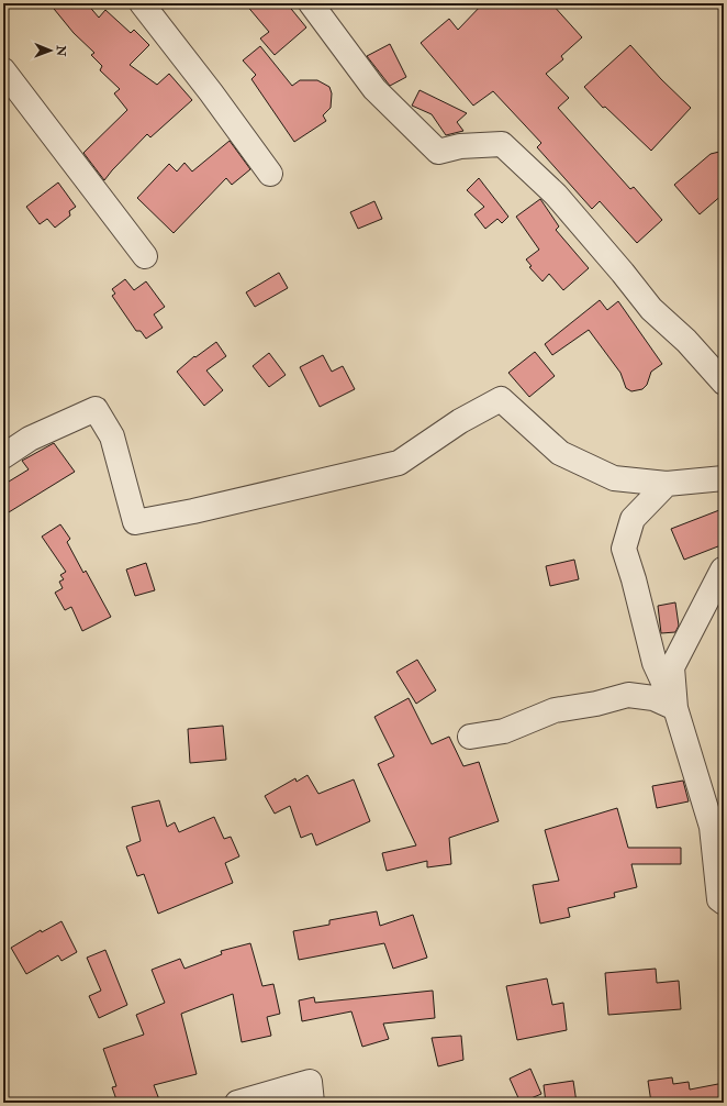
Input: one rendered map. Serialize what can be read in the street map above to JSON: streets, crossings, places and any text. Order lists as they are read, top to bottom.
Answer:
{
  "north": "right"
}
